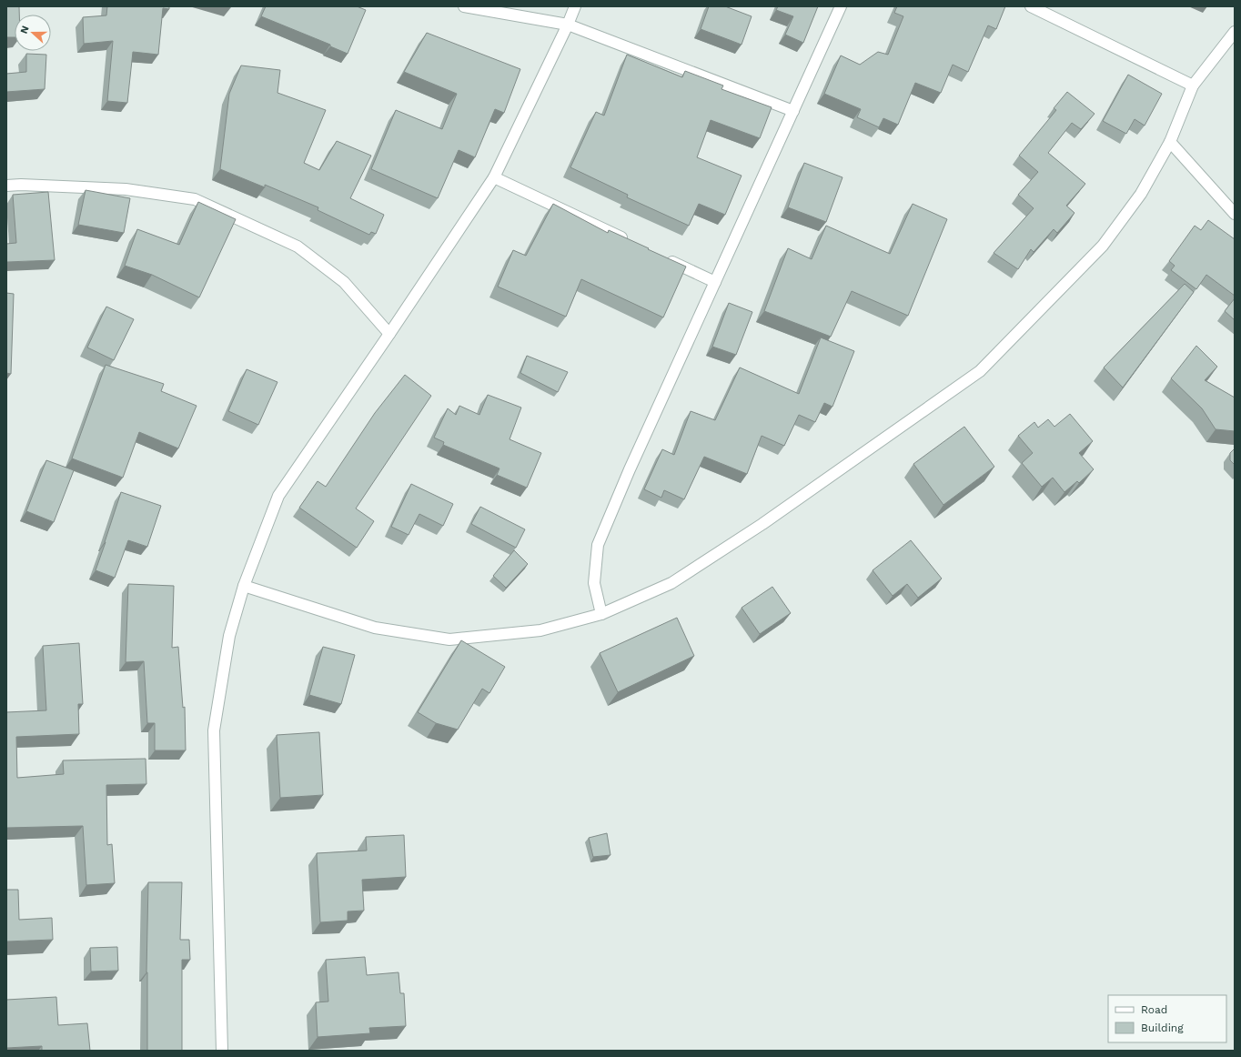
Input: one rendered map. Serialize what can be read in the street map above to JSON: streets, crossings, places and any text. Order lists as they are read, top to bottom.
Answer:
{
  "legend": ["Road", "Building"],
  "north": "left"
}
